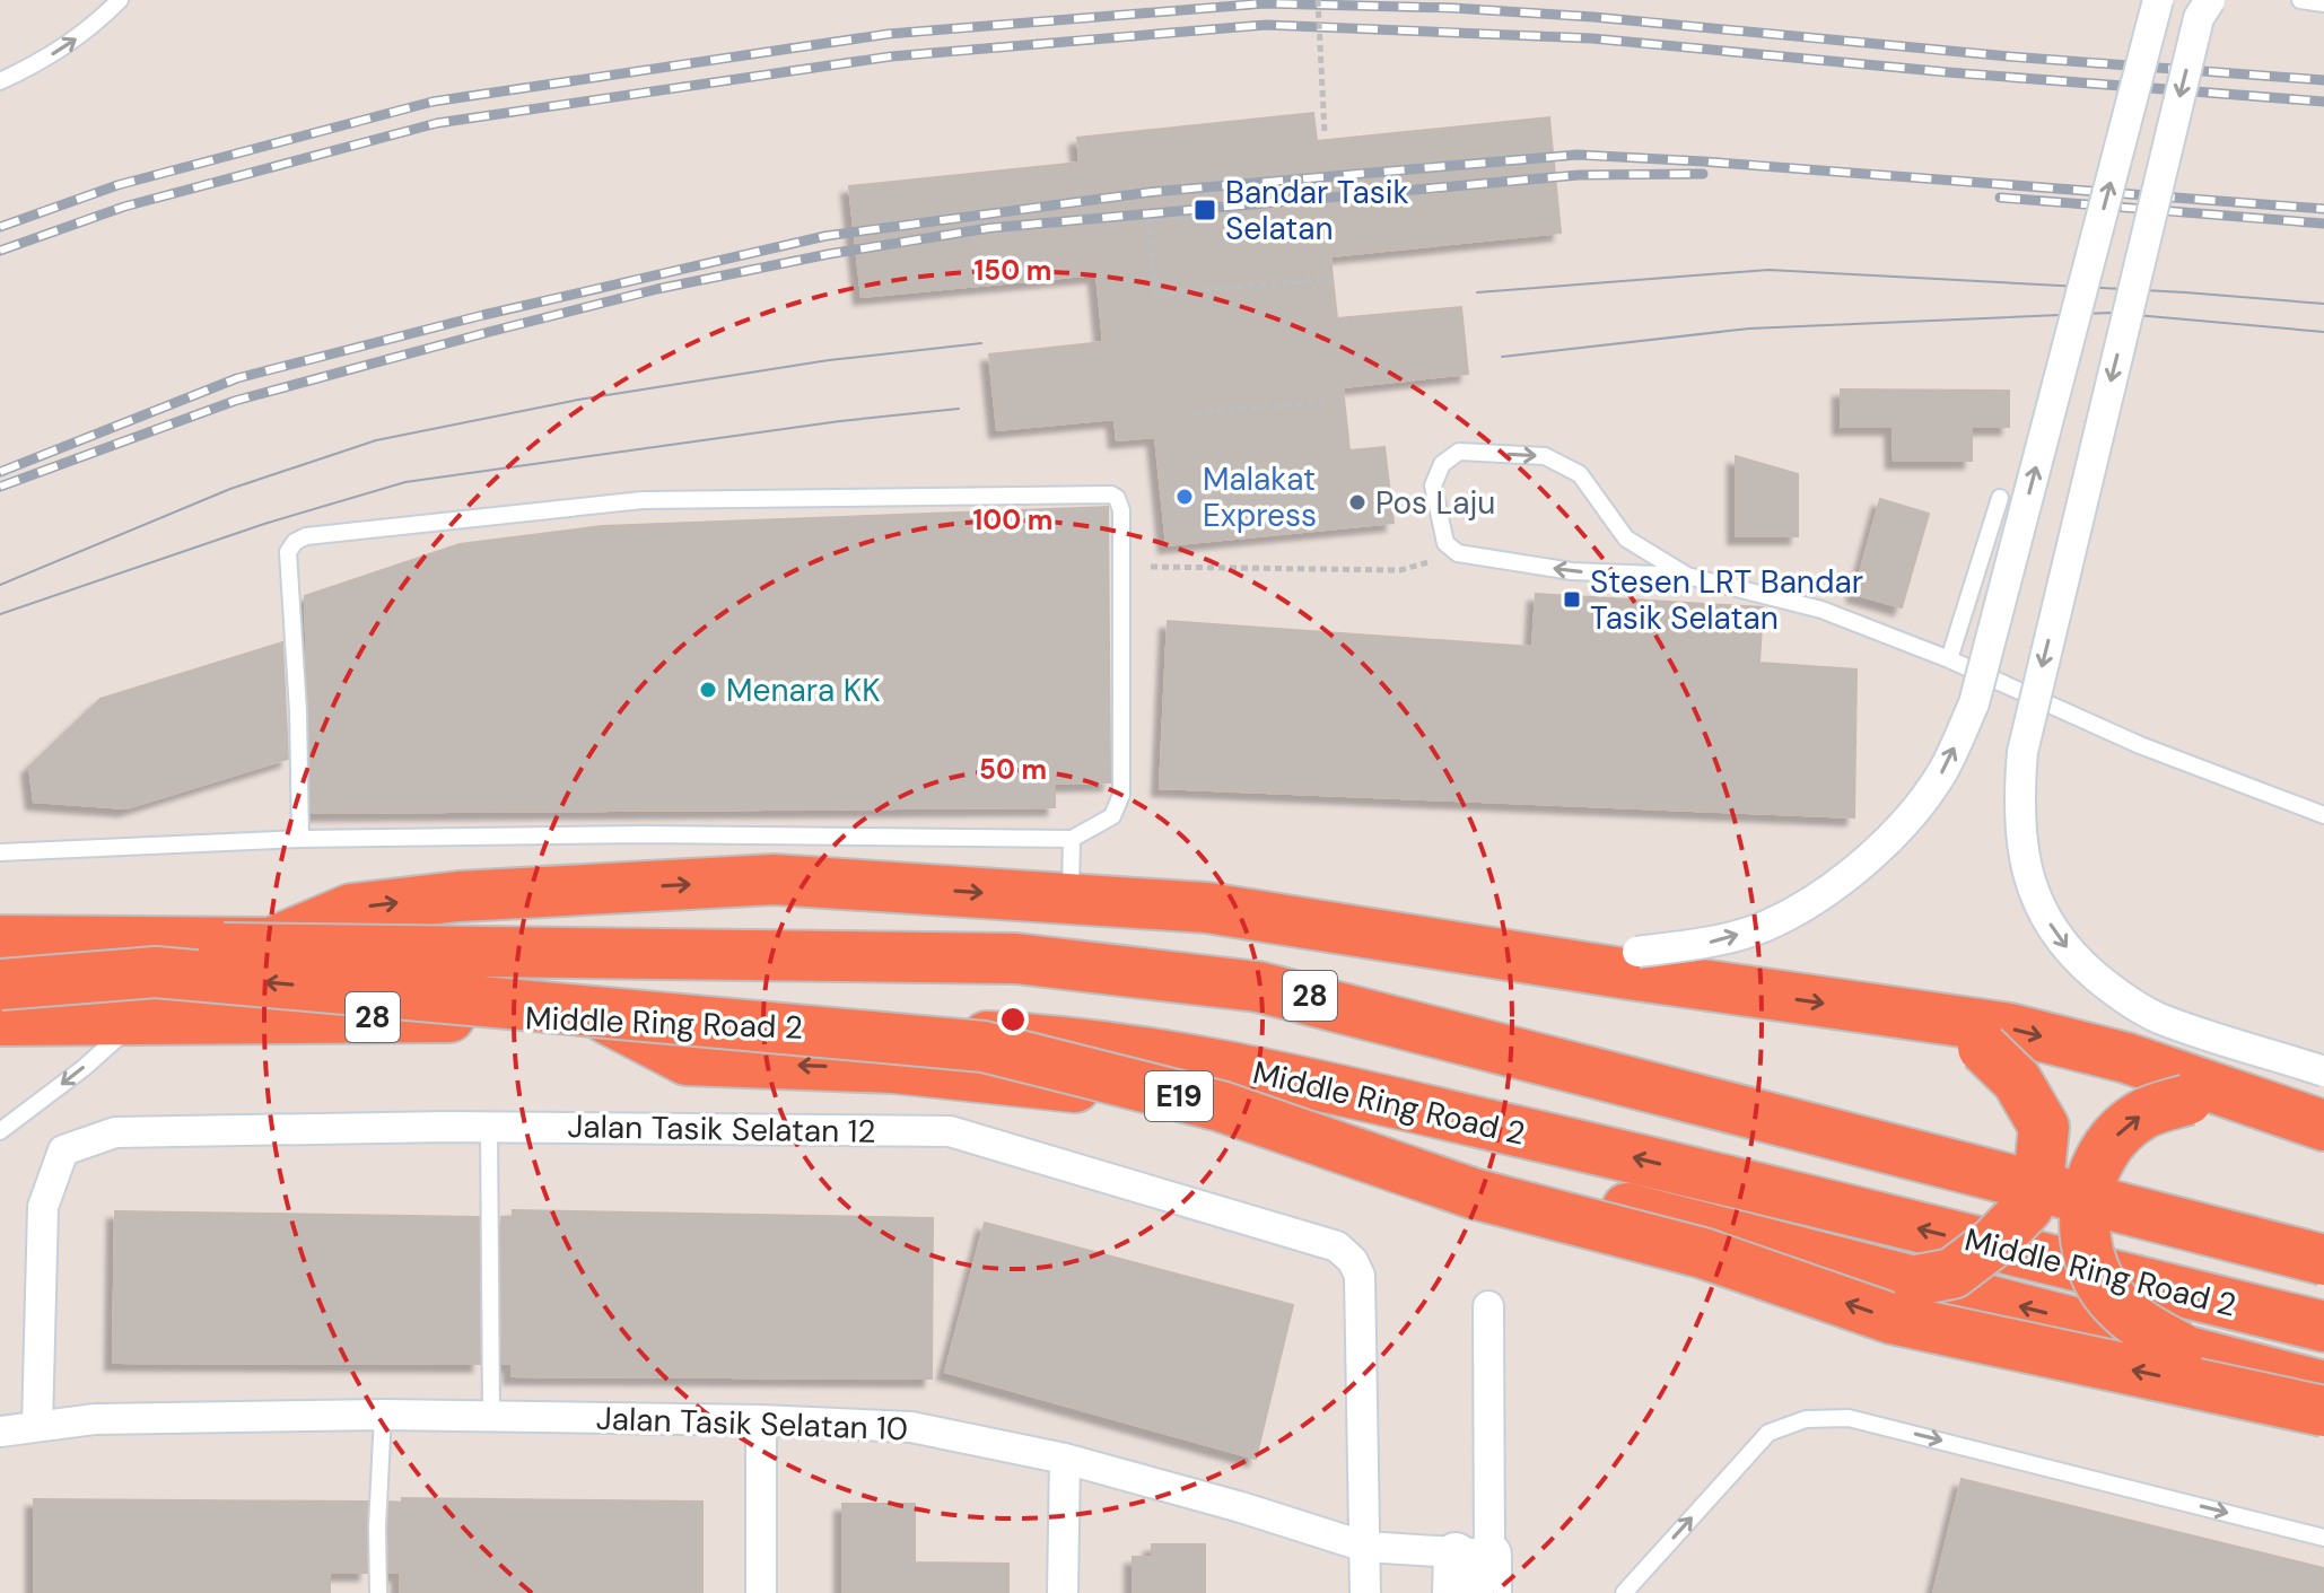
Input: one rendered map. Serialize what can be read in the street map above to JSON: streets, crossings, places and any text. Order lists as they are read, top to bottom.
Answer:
{
  "streets": {
    "highway": ["28", "Middle Ring Road 2", "E19"],
    "street": ["Jalan Tasik Selatan 12", "Jalan Tasik Selatan 10"]
  },
  "crossings": [
    ["Jalan Tasik Selatan 12", "Jalan Tasik Selatan 10"]
  ],
  "places": {
    "transit": ["Bandar Tasik Selatan", "Stesen LRT Bandar Tasik Selatan"],
    "other": ["Malakat Express", "Pos Laju", "Menara KK"]
  },
  "rings": ["150 m", "100 m", "50 m"]
}
